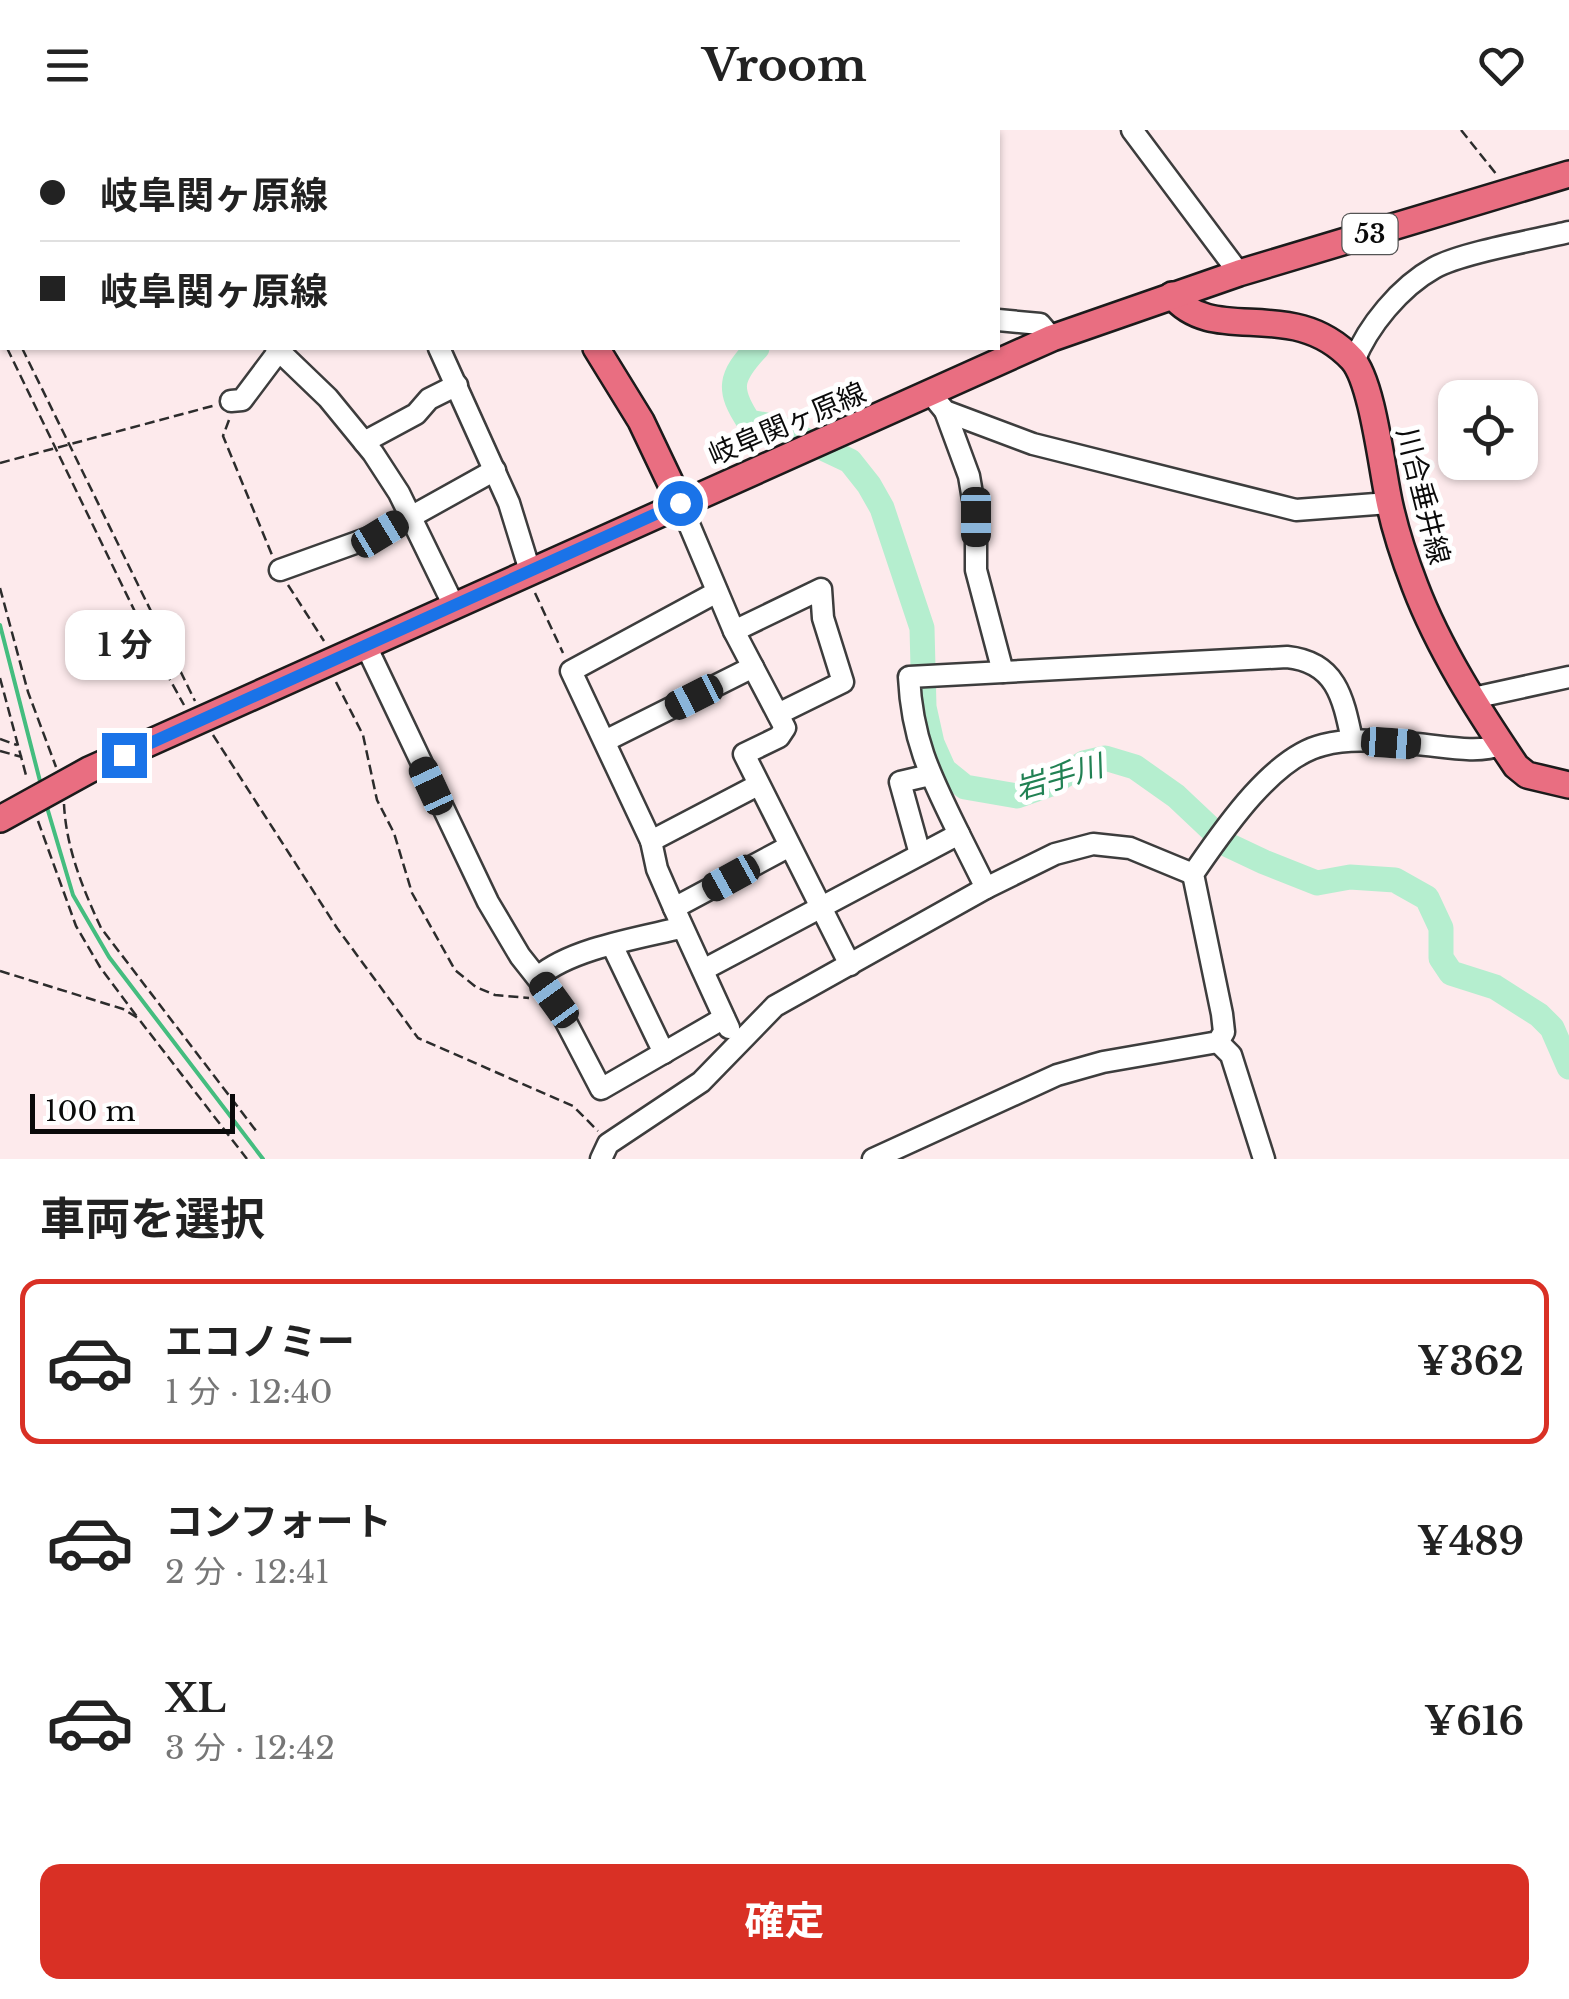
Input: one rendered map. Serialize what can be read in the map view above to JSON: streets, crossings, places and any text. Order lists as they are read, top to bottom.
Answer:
{
  "streets": {
    "main road": ["53", "岐阜関ヶ原線", "川合垂井線"]
  },
  "water": ["岩手川"],
  "scale_bar": "100 m",
  "page": {
    "header": "Vroom",
    "banner": ["岐阜関ヶ原線", "岐阜関ヶ原線"],
    "bubble": "1 分",
    "scale": "100 m",
    "heading": "車両を選択",
    "list": [
      {
        "name": "エコノミー",
        "note": "1 分 · 12:40",
        "value": "¥362"
      },
      {
        "name": "コンフォート",
        "note": "2 分 · 12:41",
        "value": "¥489"
      },
      {
        "name": "XL",
        "note": "3 分 · 12:42",
        "value": "¥616"
      }
    ],
    "buttons": "確定"
  }
}
